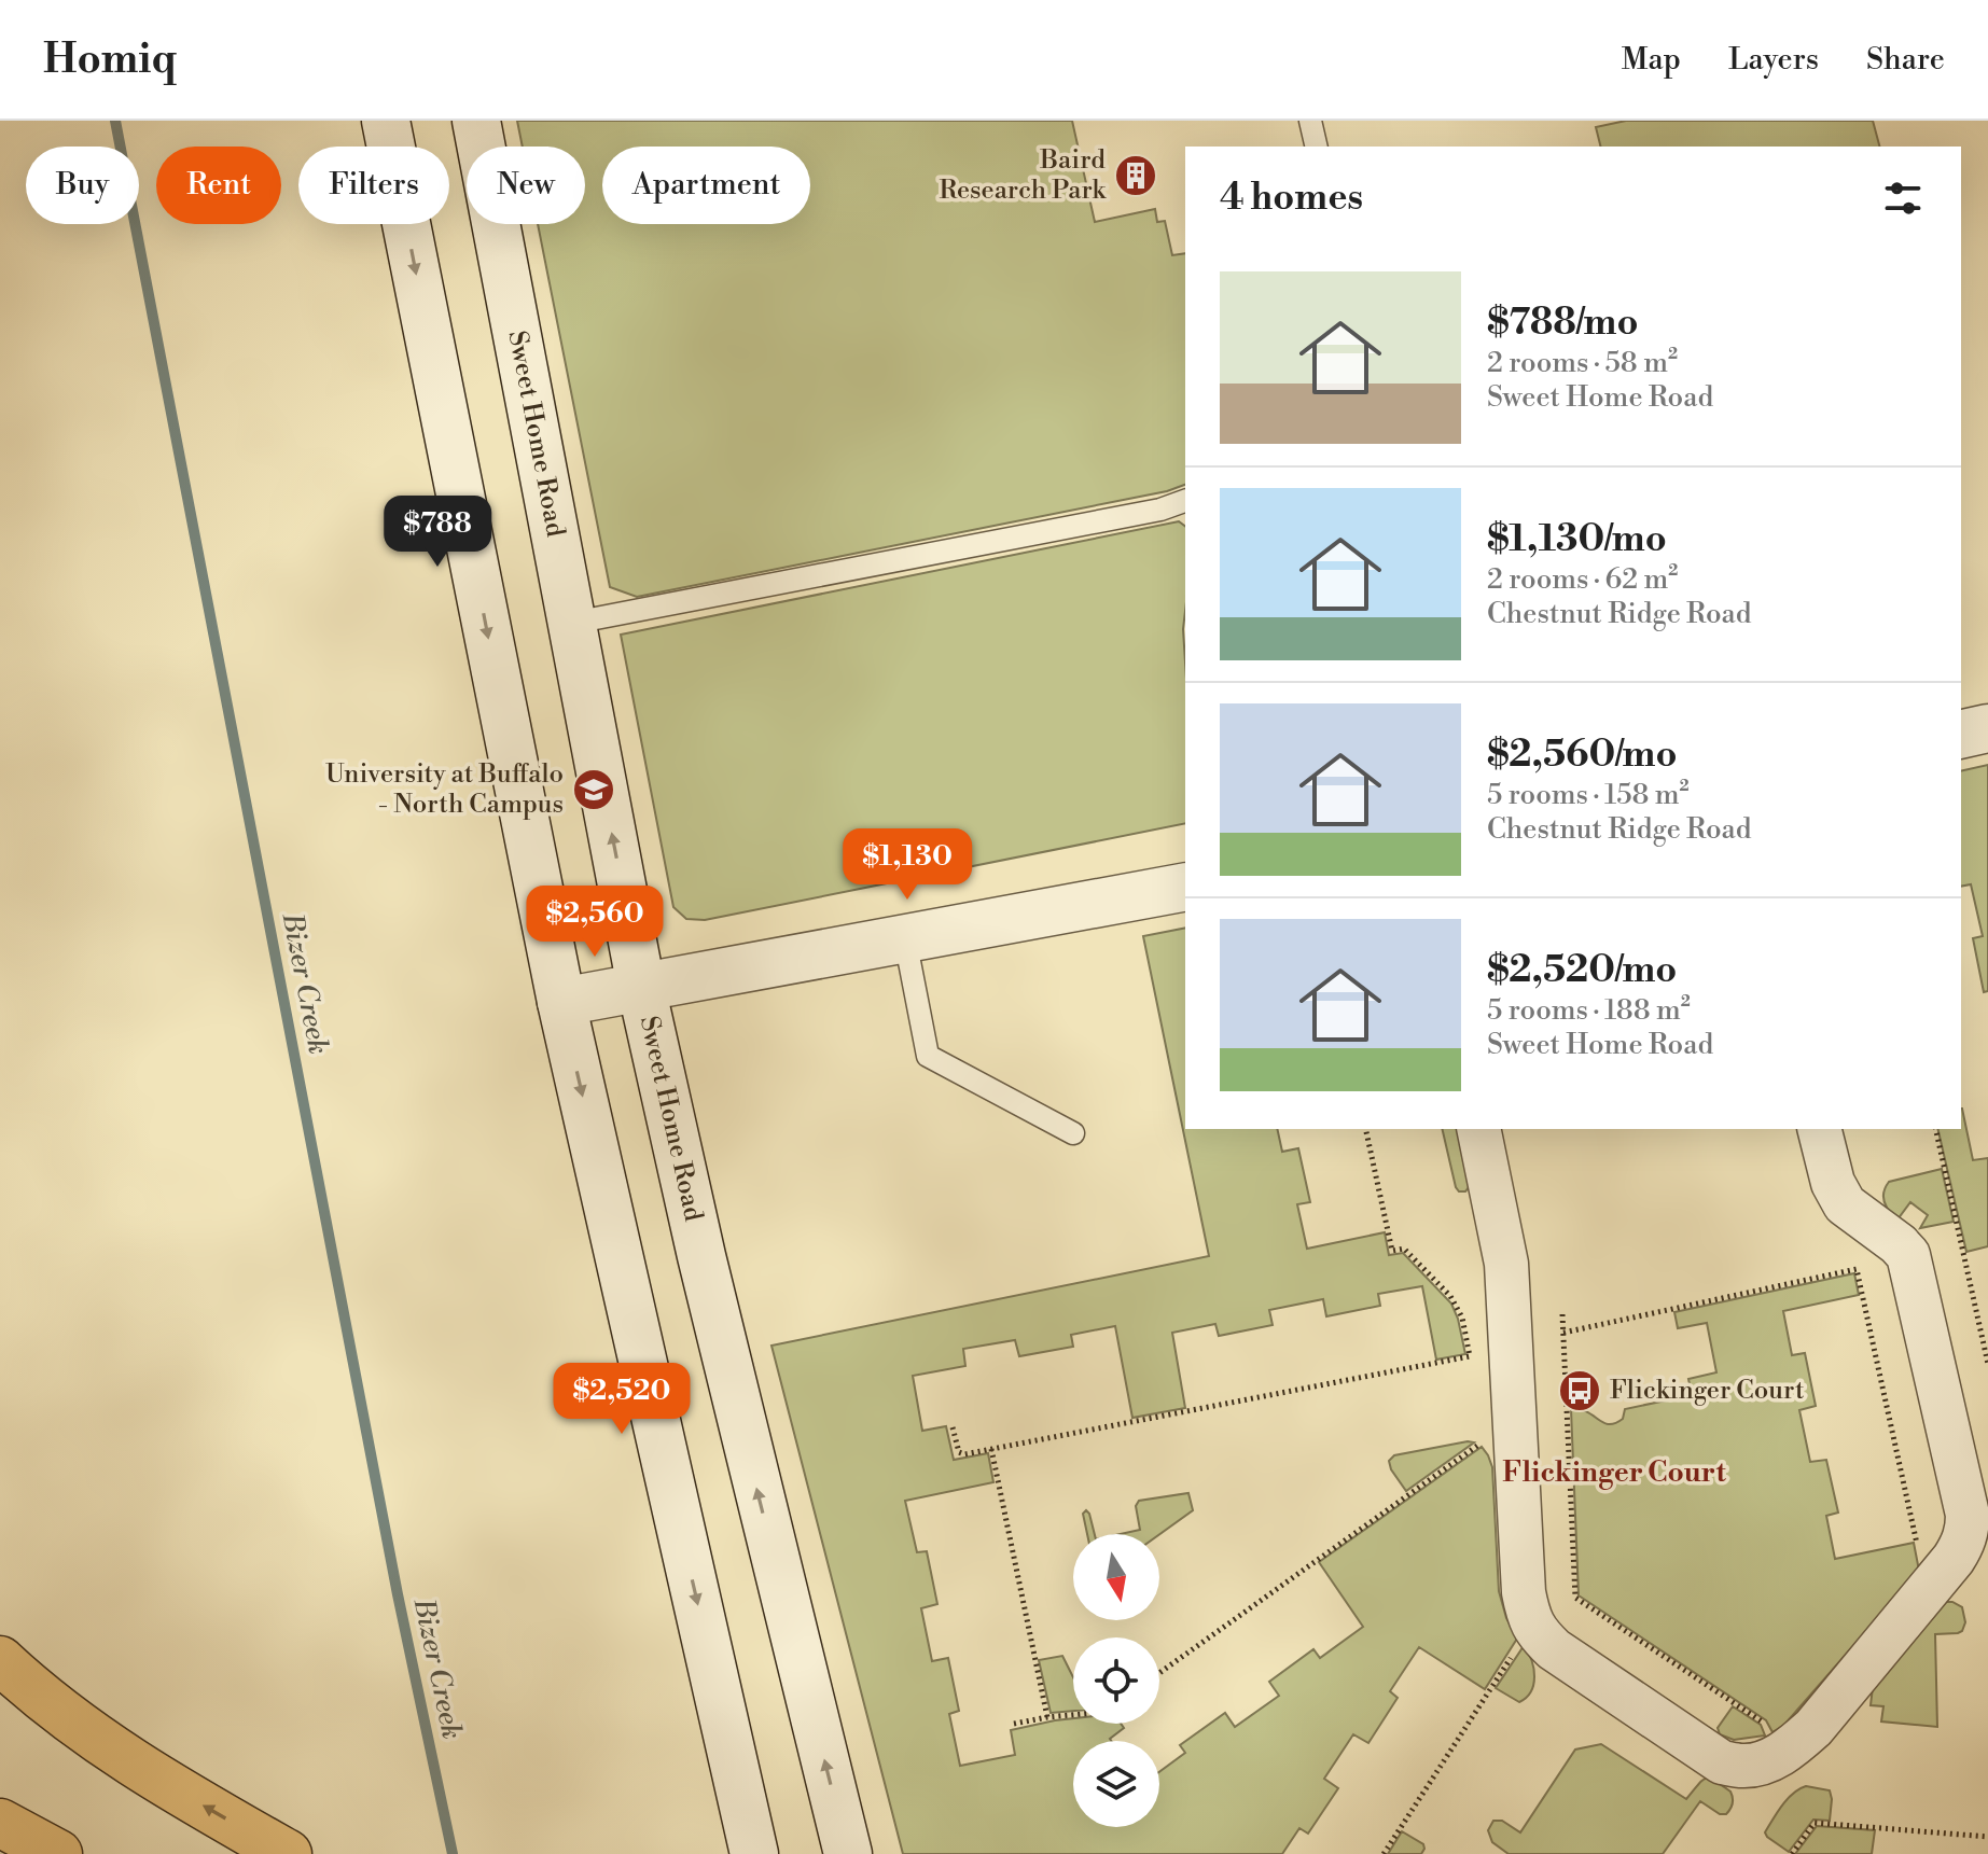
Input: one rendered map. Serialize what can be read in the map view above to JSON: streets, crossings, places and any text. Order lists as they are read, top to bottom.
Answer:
{
  "streets": {
    "main road": ["Sweet Home Road"]
  },
  "districts": ["Flickinger Court"],
  "water": ["Bizer Creek"],
  "places": {
    "building": ["Baird Research Park"],
    "school or university": ["University at Buffalo - North Campus"],
    "bus stop": ["Flickinger Court"]
  },
  "north": "bottom",
  "page": {
    "header": "Homiq",
    "nav": ["Map", "Layers", "Share"],
    "chip": [
      "Buy",
      "Rent",
      "Filters",
      "New",
      "Apartment"
    ],
    "heading": "4 homes",
    "list": [
      {
        "name": "$788/mo",
        "note": "2 rooms · 58 m² · Sweet Home Road"
      },
      {
        "name": "$1,130/mo",
        "note": "2 rooms · 62 m² · Chestnut Ridge Road"
      },
      {
        "name": "$2,560/mo",
        "note": "5 rooms · 158 m² · Chestnut Ridge Road"
      },
      {
        "name": "$2,520/mo",
        "note": "5 rooms · 188 m² · Sweet Home Road"
      }
    ],
    "price": [
      "$788",
      "$1,130",
      "$2,560",
      "$2,520"
    ]
  }
}
